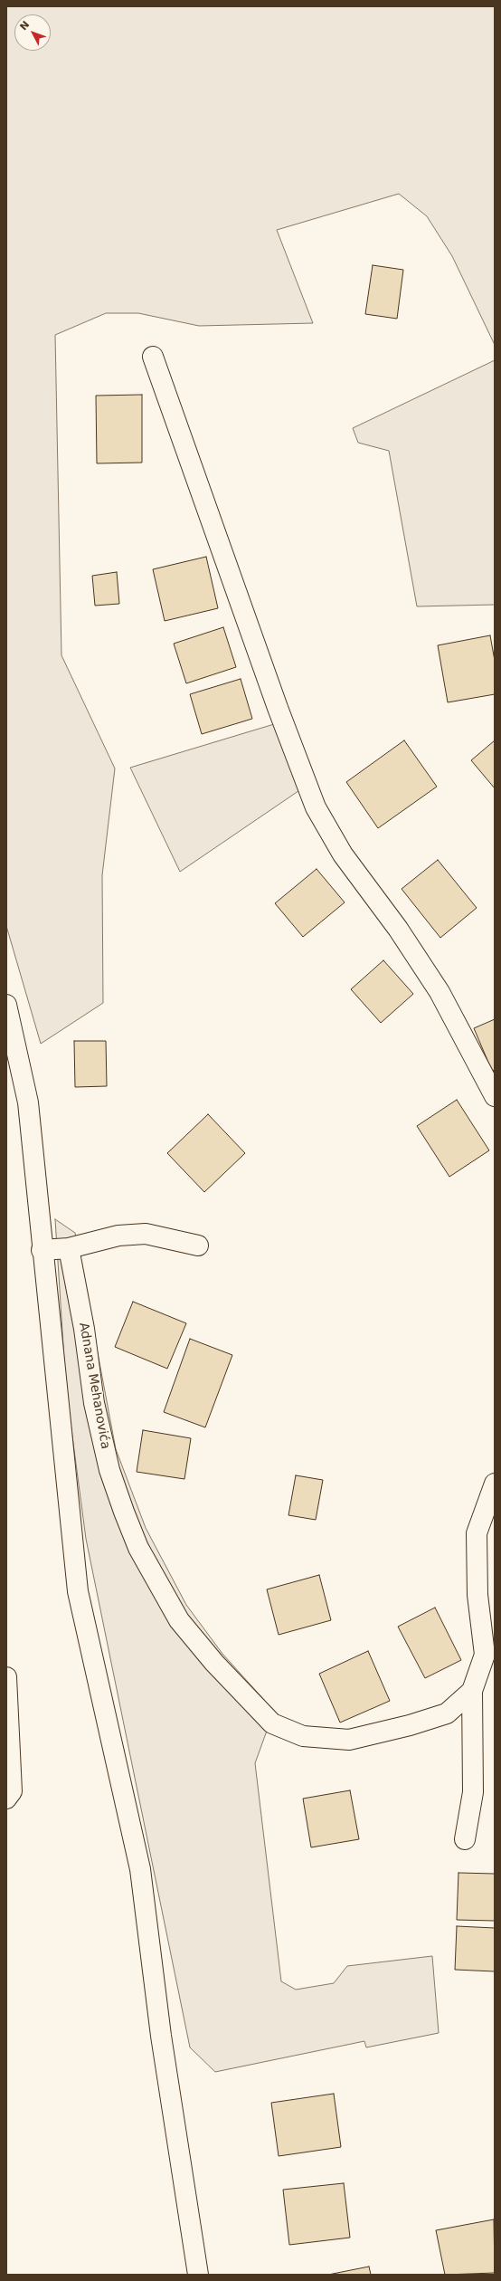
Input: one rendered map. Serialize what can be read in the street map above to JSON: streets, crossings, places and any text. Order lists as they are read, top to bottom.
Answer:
{
  "streets": {
    "street": ["Adnana Mehanovića"]
  },
  "north": "top left"
}
